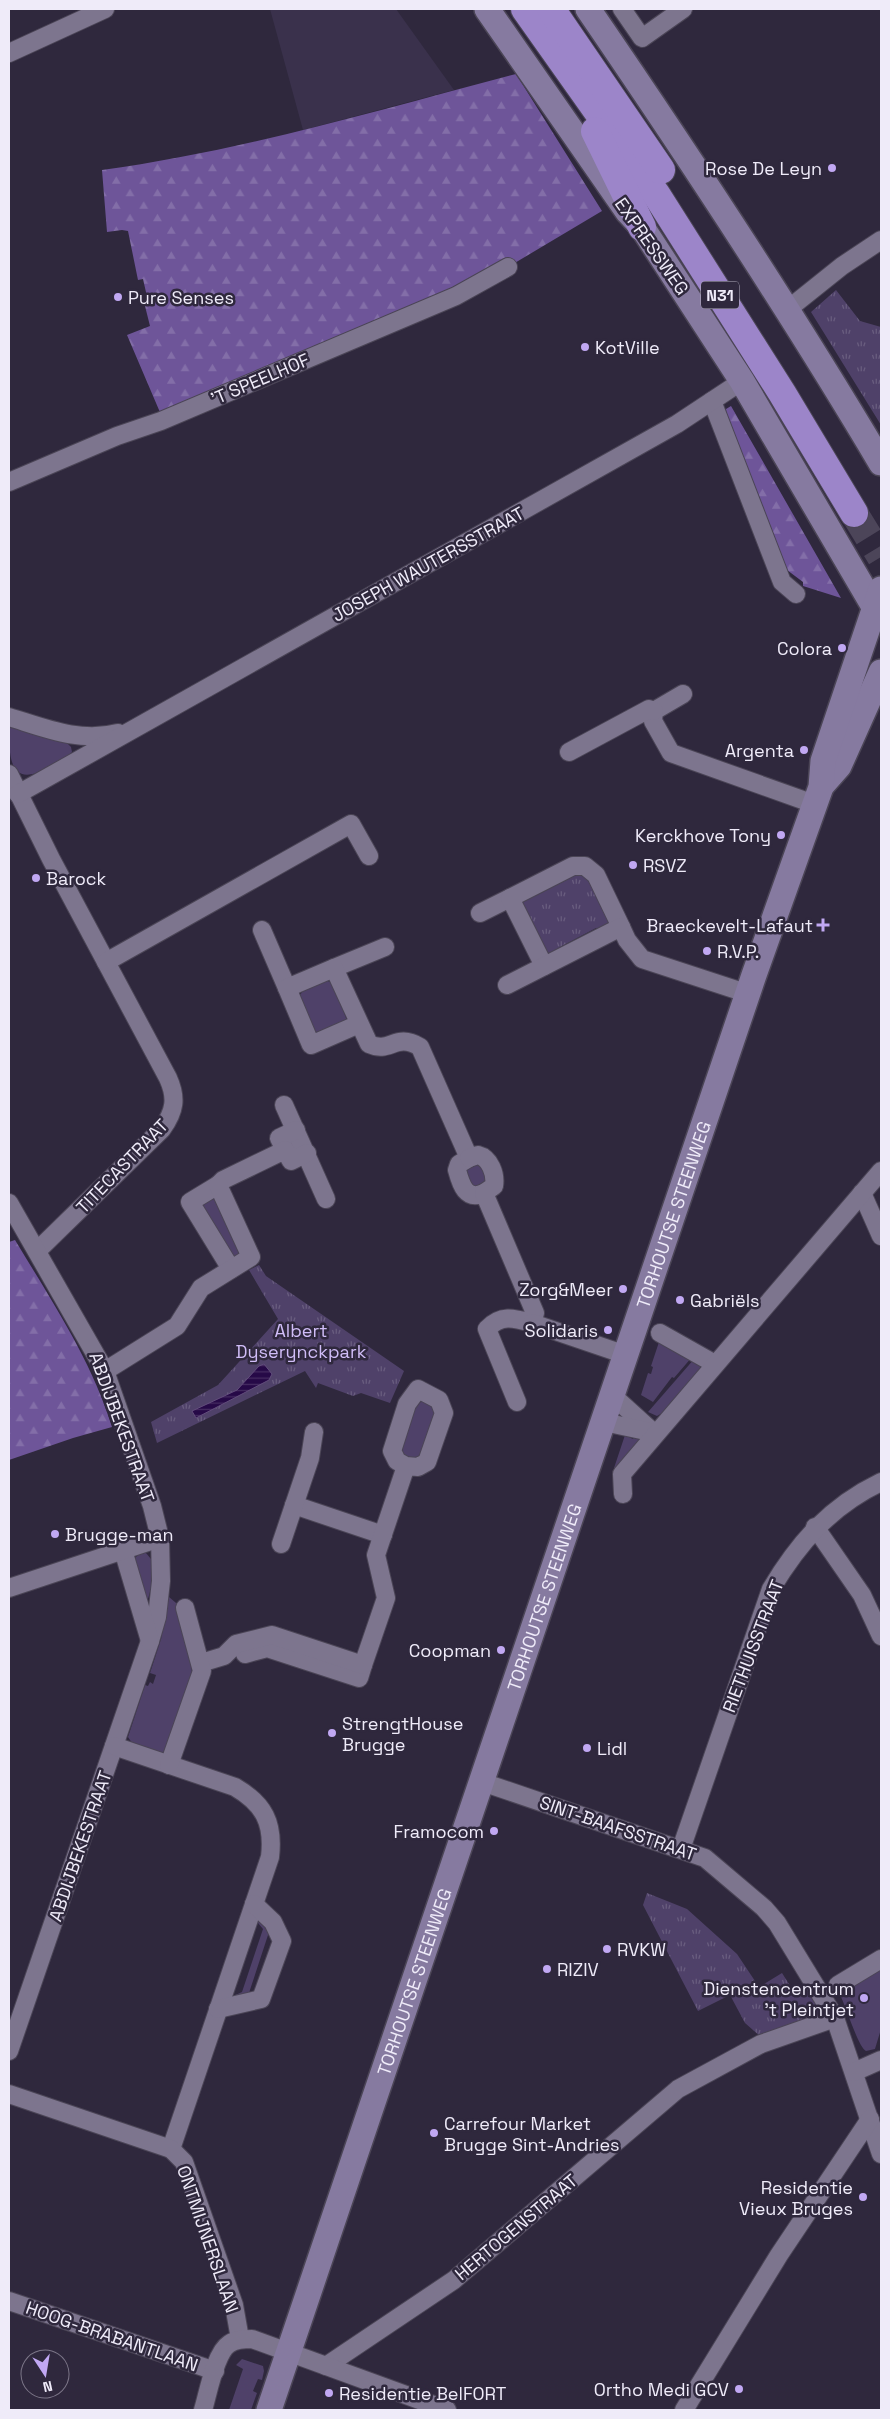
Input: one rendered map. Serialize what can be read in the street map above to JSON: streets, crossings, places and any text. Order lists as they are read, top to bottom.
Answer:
{
  "streets": {
    "highway": ["N31"],
    "main road": ["EXPRESSWEG", "TORHOUTSE STEENWEG"],
    "street": [
      "'T SPEELHOF",
      "JOSEPH WAUTERSSTRAAT",
      "TITECASTRAAT",
      "ABDIJBEKESTRAAT",
      "RIETHUISSTRAAT",
      "SINT-BAAFSSTRAAT",
      "HERTOGENSTRAAT",
      "ONTMIJNERSLAAN",
      "HOOG-BRABANTLAAN"
    ]
  },
  "crossings": [
    ["EXPRESSWEG", "JOSEPH WAUTERSSTRAAT"],
    ["EXPRESSWEG", "TORHOUTSE STEENWEG"],
    ["JOSEPH WAUTERSSTRAAT", "TITECASTRAAT"],
    ["TITECASTRAAT", "ABDIJBEKESTRAAT"],
    ["TORHOUTSE STEENWEG", "SINT-BAAFSSTRAAT"],
    ["ABDIJBEKESTRAAT", "ONTMIJNERSLAAN"],
    ["RIETHUISSTRAAT", "SINT-BAAFSSTRAAT"],
    ["SINT-BAAFSSTRAAT", "HERTOGENSTRAAT"]
  ],
  "parks": ["Albert Dyserynckpark"],
  "places": {
    "other": [
      "Rose De Leyn",
      "Pure Senses",
      "KotVille",
      "Colora",
      "Argenta",
      "Kerckhove Tony",
      "RSVZ",
      "Barock",
      "R.V.P.",
      "Zorg&Meer",
      "Gabriëls",
      "Solidaris",
      "Brugge-man",
      "Coopman",
      "StrengtHouse Brugge",
      "Lidl",
      "Framocom",
      "RVKW",
      "RIZIV",
      "Dienstencentrum 't Pleintjet",
      "Carrefour Market Brugge Sint-Andries",
      "Residentie Vieux Bruges",
      "Ortho Medi GCV",
      "Residentie BelFORT"
    ],
    "health": ["Braeckevelt-Lafaut"]
  },
  "north": "bottom"
}
